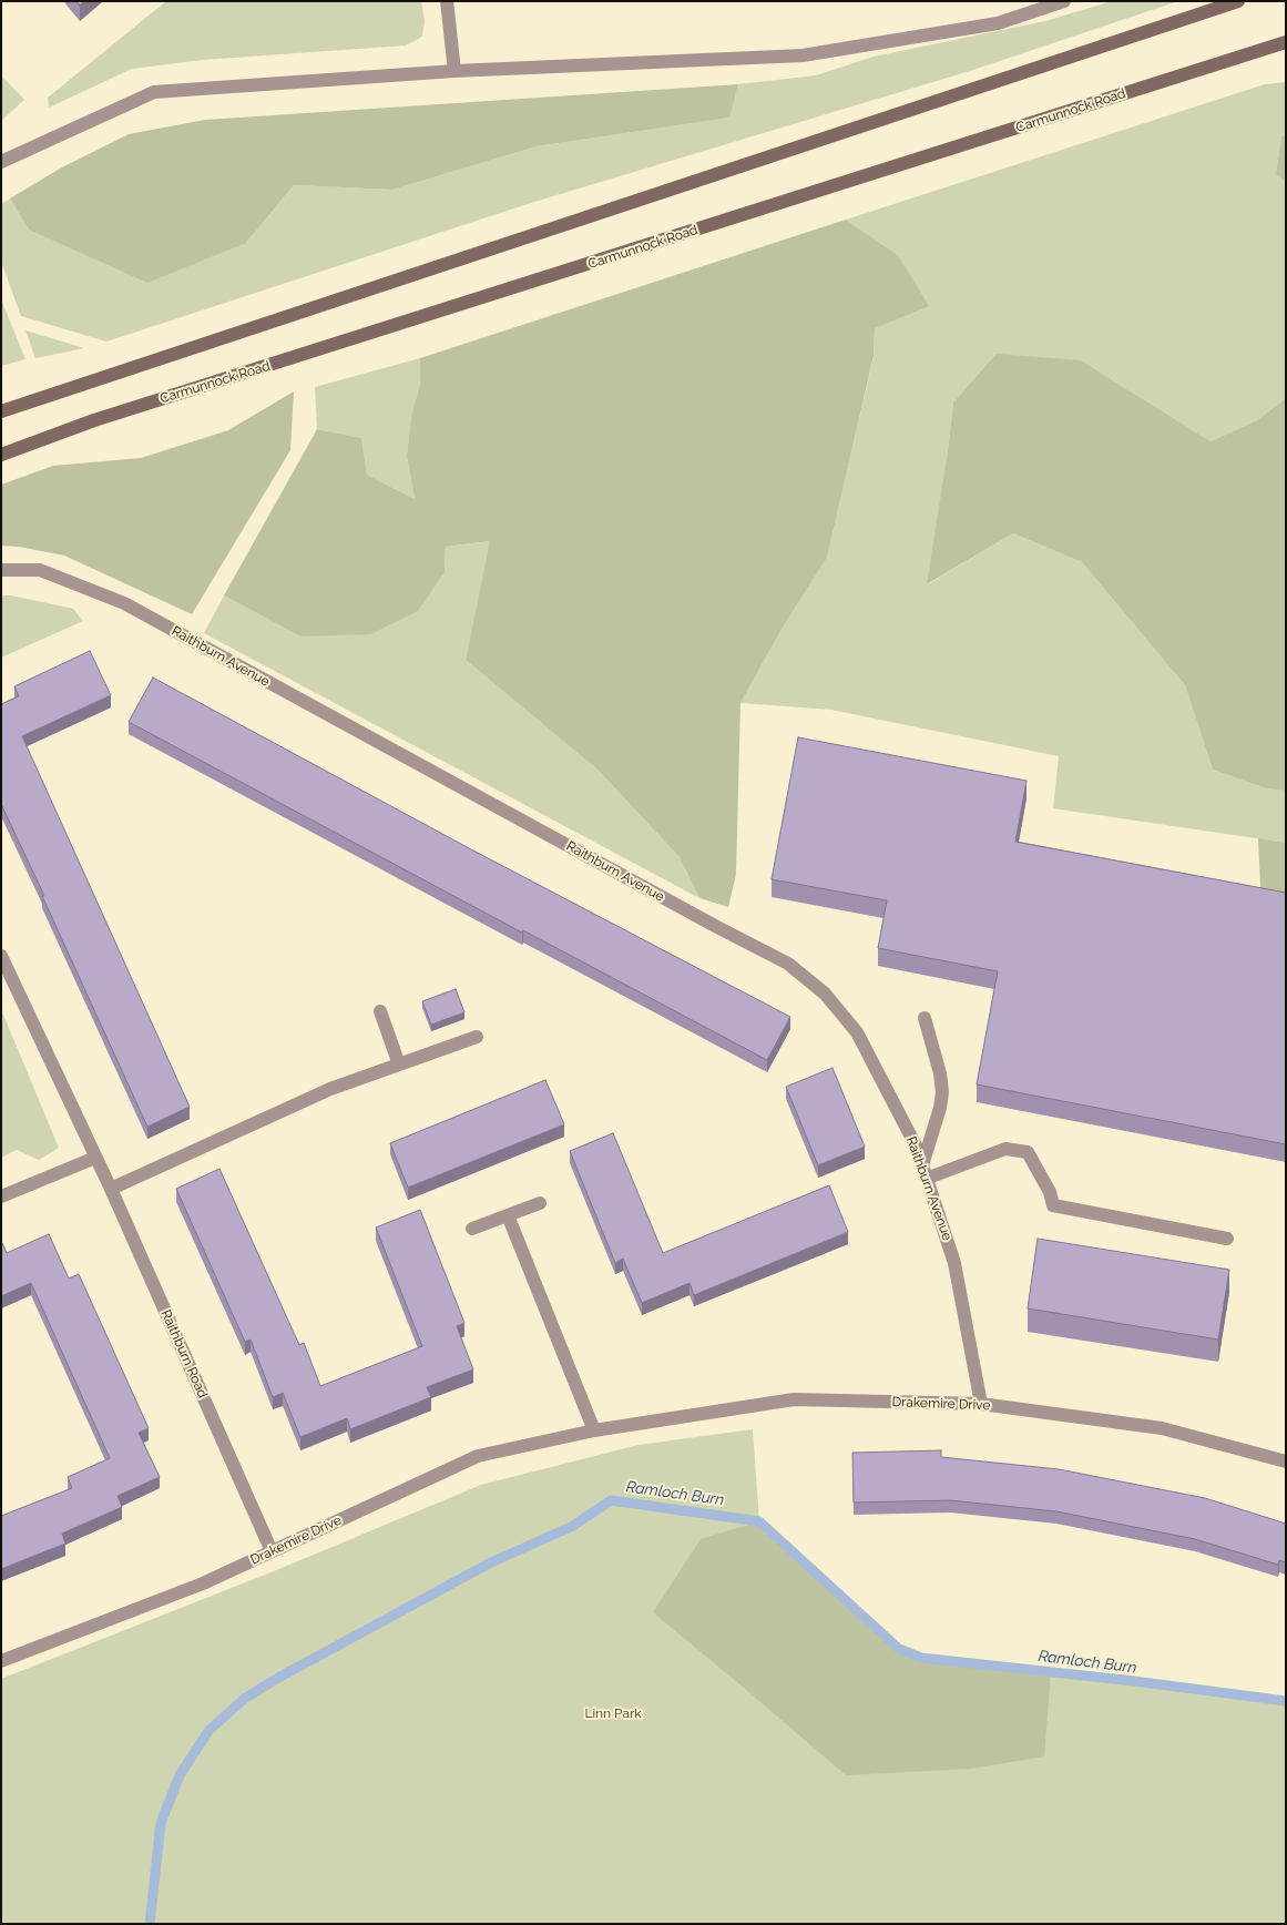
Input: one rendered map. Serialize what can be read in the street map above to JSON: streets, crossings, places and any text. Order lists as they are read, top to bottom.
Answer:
{
  "streets": {
    "main road": ["Carmunnock Road"],
    "street": ["Raithburn Avenue", "Raithburn Road", "Drakemire Drive"]
  },
  "crossings": [
    ["Raithburn Avenue", "Drakemire Drive"],
    ["Raithburn Road", "Drakemire Drive"]
  ],
  "water": ["Ramloch Burn"],
  "parks": ["Linn Park"]
}
